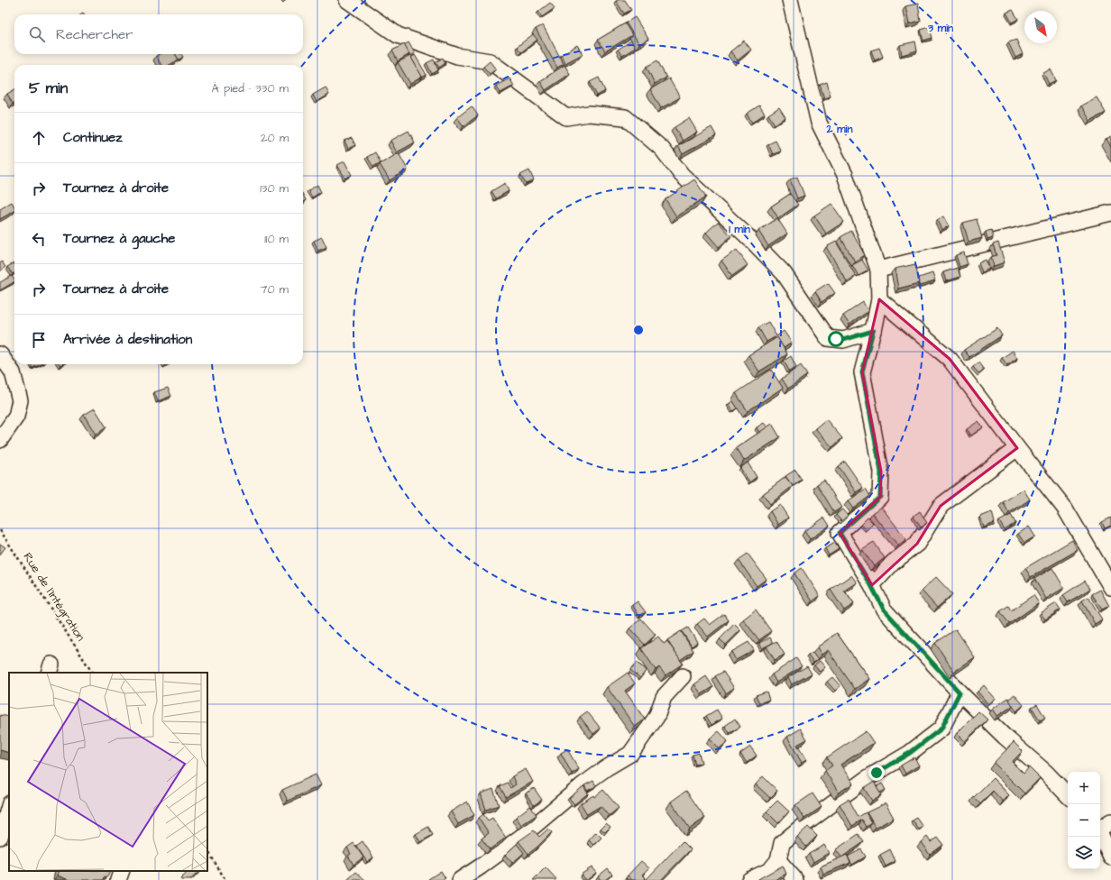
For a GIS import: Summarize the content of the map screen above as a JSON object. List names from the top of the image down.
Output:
{
  "streets": {
    "path": ["Rue de l'Intégration"]
  },
  "north": "bottom right",
  "page": {
    "search": "Rechercher",
    "heading": ["5 min", "À pied · 330 m"],
    "list": [
      ["Continuez", "20 m"],
      ["Tournez à droite", "130 m"],
      ["Tournez à gauche", "110 m"],
      ["Tournez à droite", "70 m"],
      "Arrivée à destination"
    ],
    "map_buttons": ["+", "−"]
  },
  "rings": ["3 min", "2 min", "1 min"]
}
